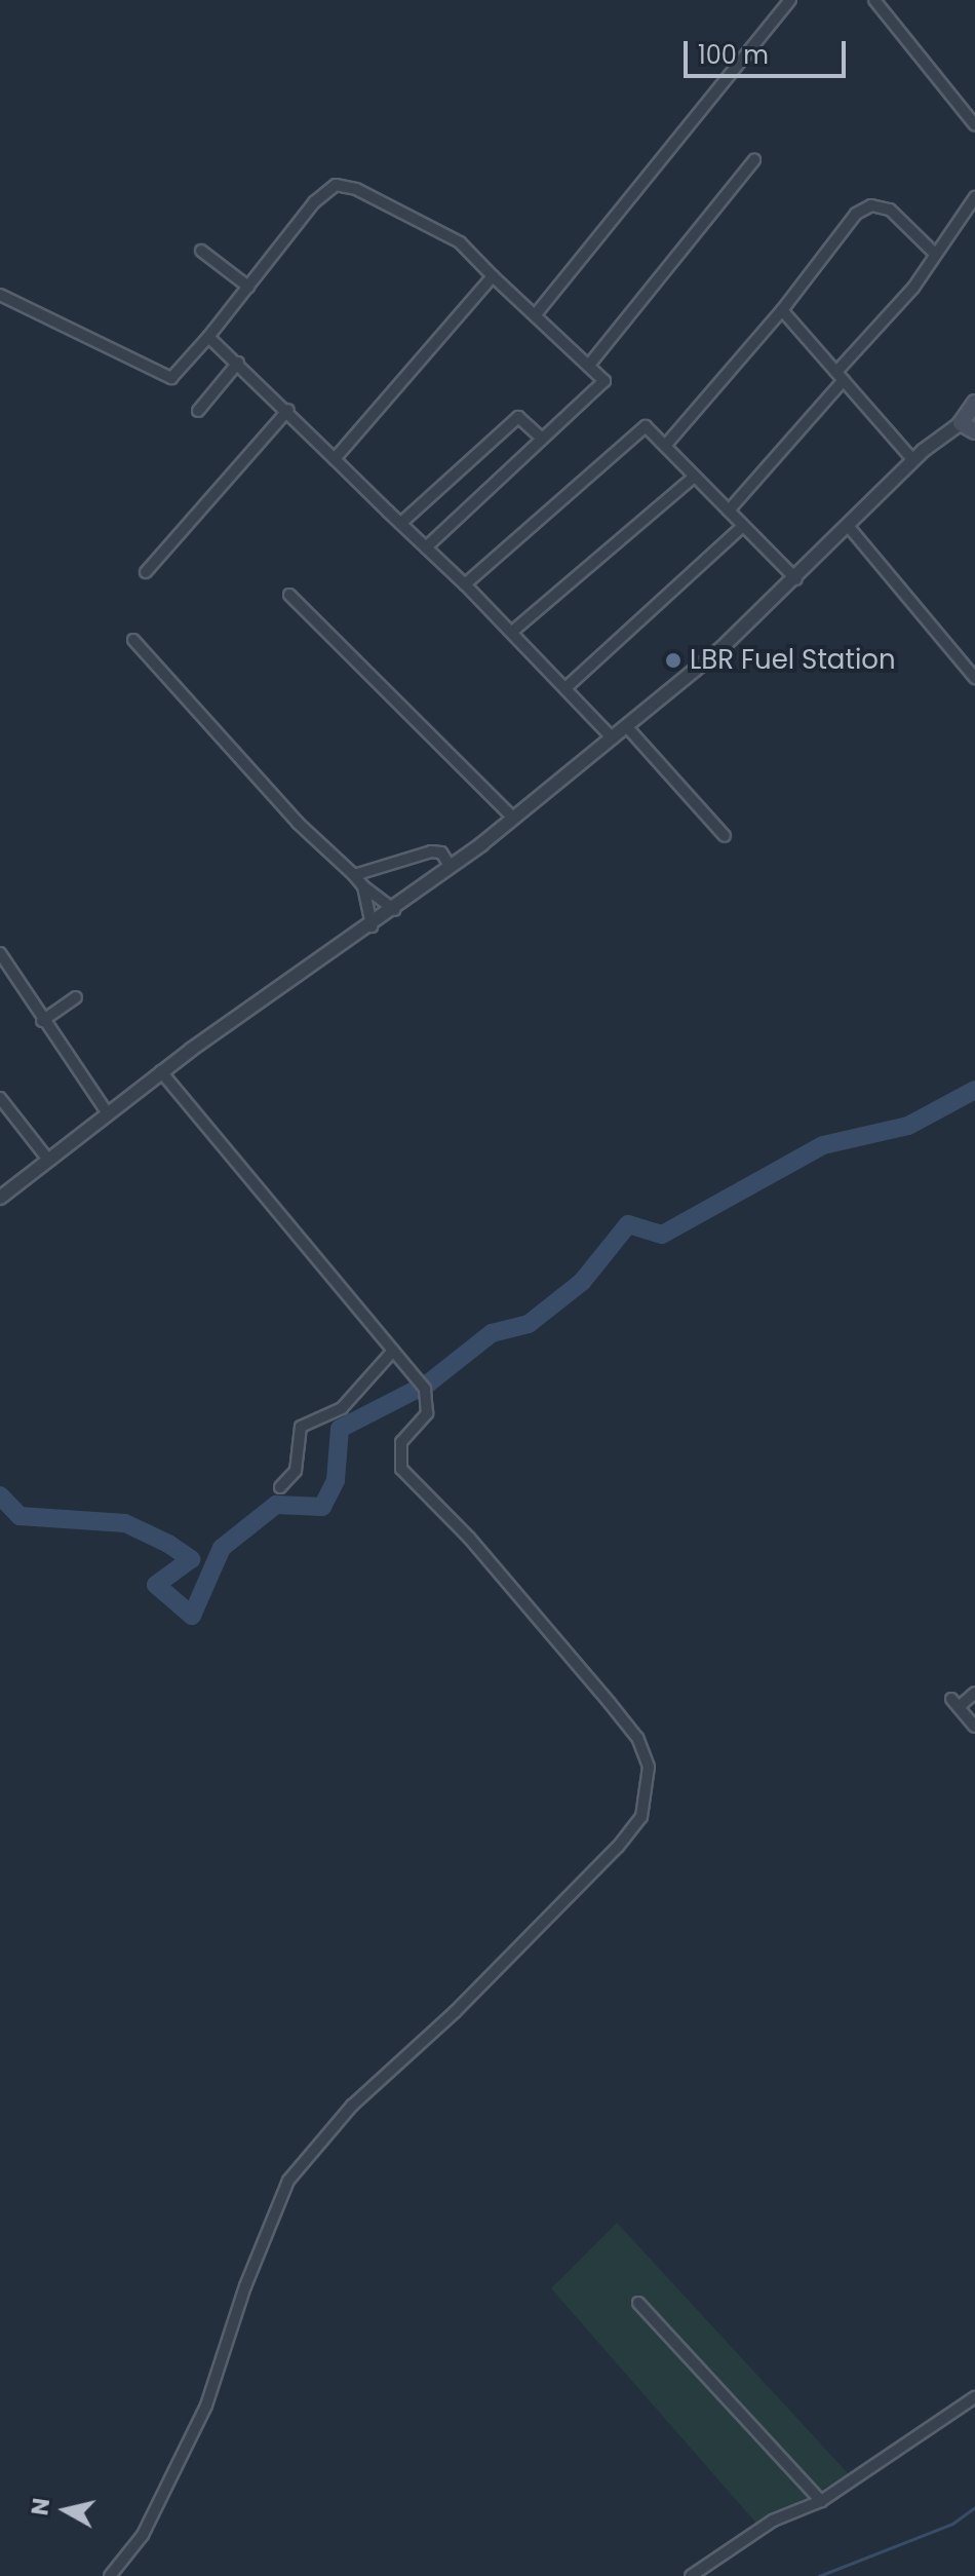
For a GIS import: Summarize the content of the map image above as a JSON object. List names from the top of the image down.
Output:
{
  "places": ["LBR Fuel Station"],
  "scale_bar": "100 m",
  "north": "left"
}
